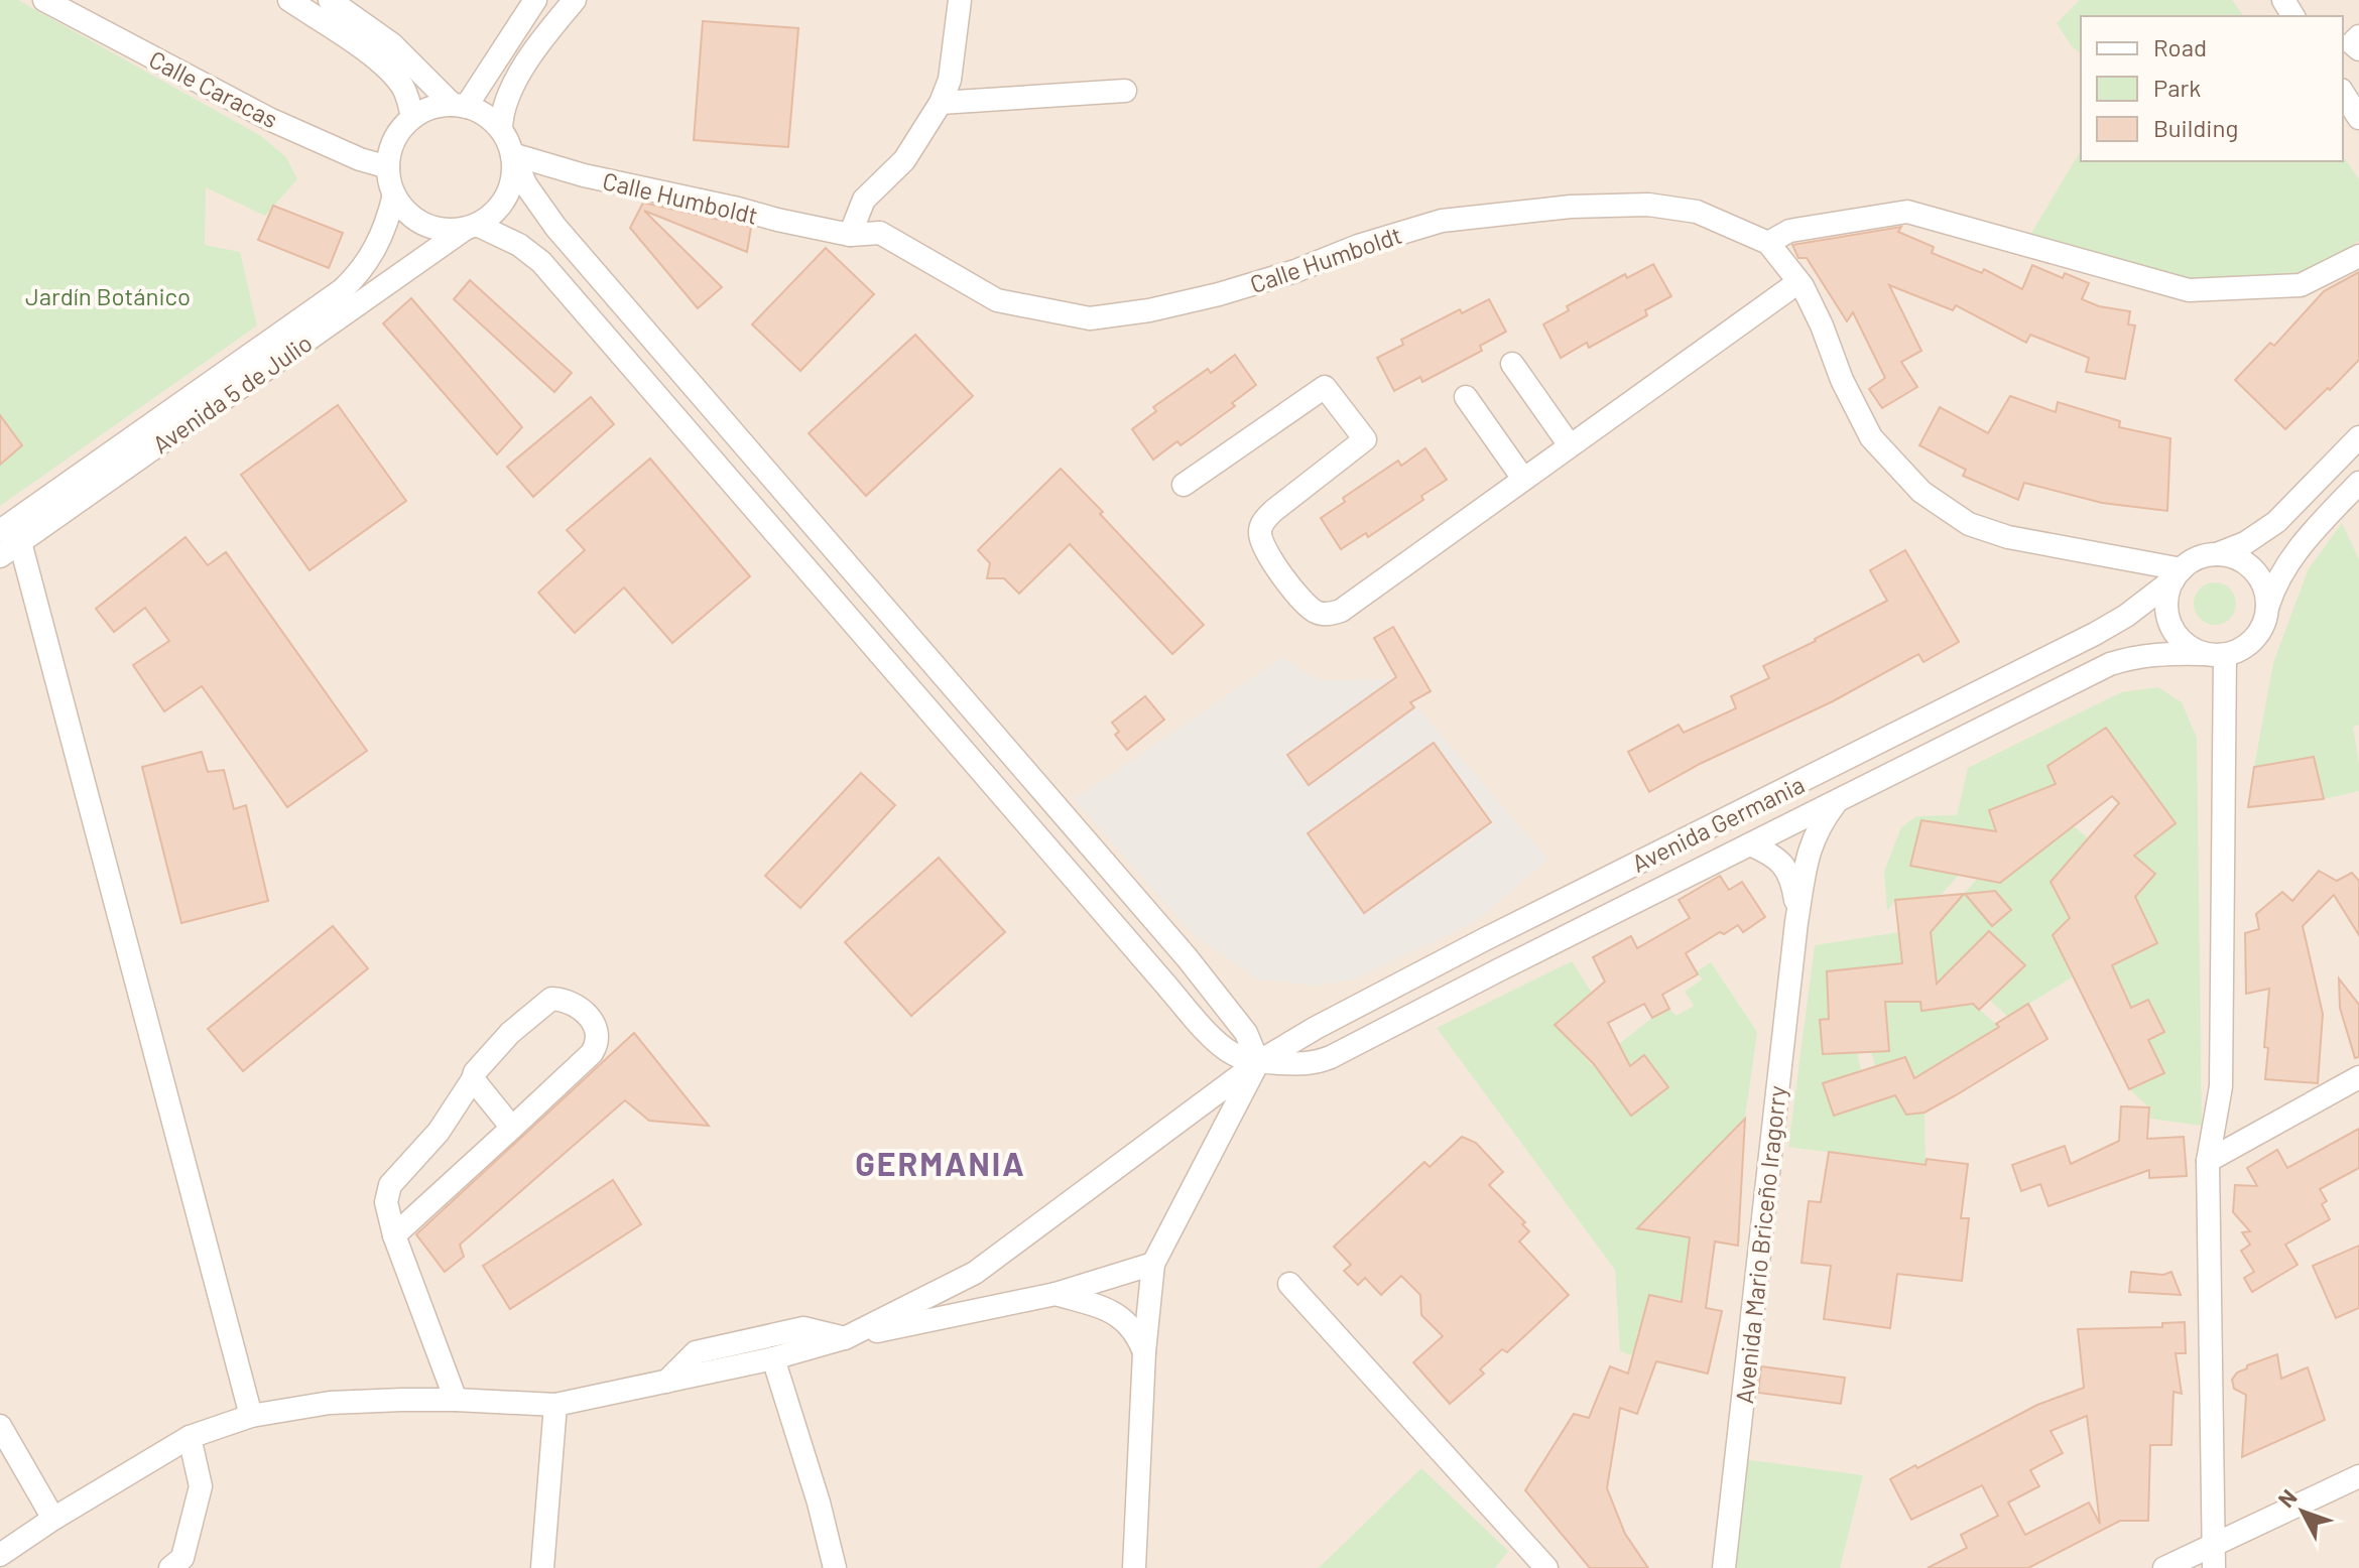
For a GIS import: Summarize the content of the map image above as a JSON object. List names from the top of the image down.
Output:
{
  "streets": {
    "street": [
      "Calle Caracas",
      "Calle Humboldt",
      "Avenida 5 de Julio",
      "Avenida Germania",
      "Avenida Mario Briceño Iragorry"
    ]
  },
  "crossings": [
    ["Calle Caracas", "Calle Humboldt"],
    ["Calle Caracas", "Avenida 5 de Julio"],
    ["Calle Humboldt", "Avenida 5 de Julio"],
    ["Calle Humboldt", "Avenida Germania"],
    ["Avenida Germania", "Avenida Mario Briceño Iragorry"]
  ],
  "districts": ["GERMANIA"],
  "parks": ["Jardín Botánico"],
  "legend": ["Road", "Park", "Building"],
  "north": "top left"
}
